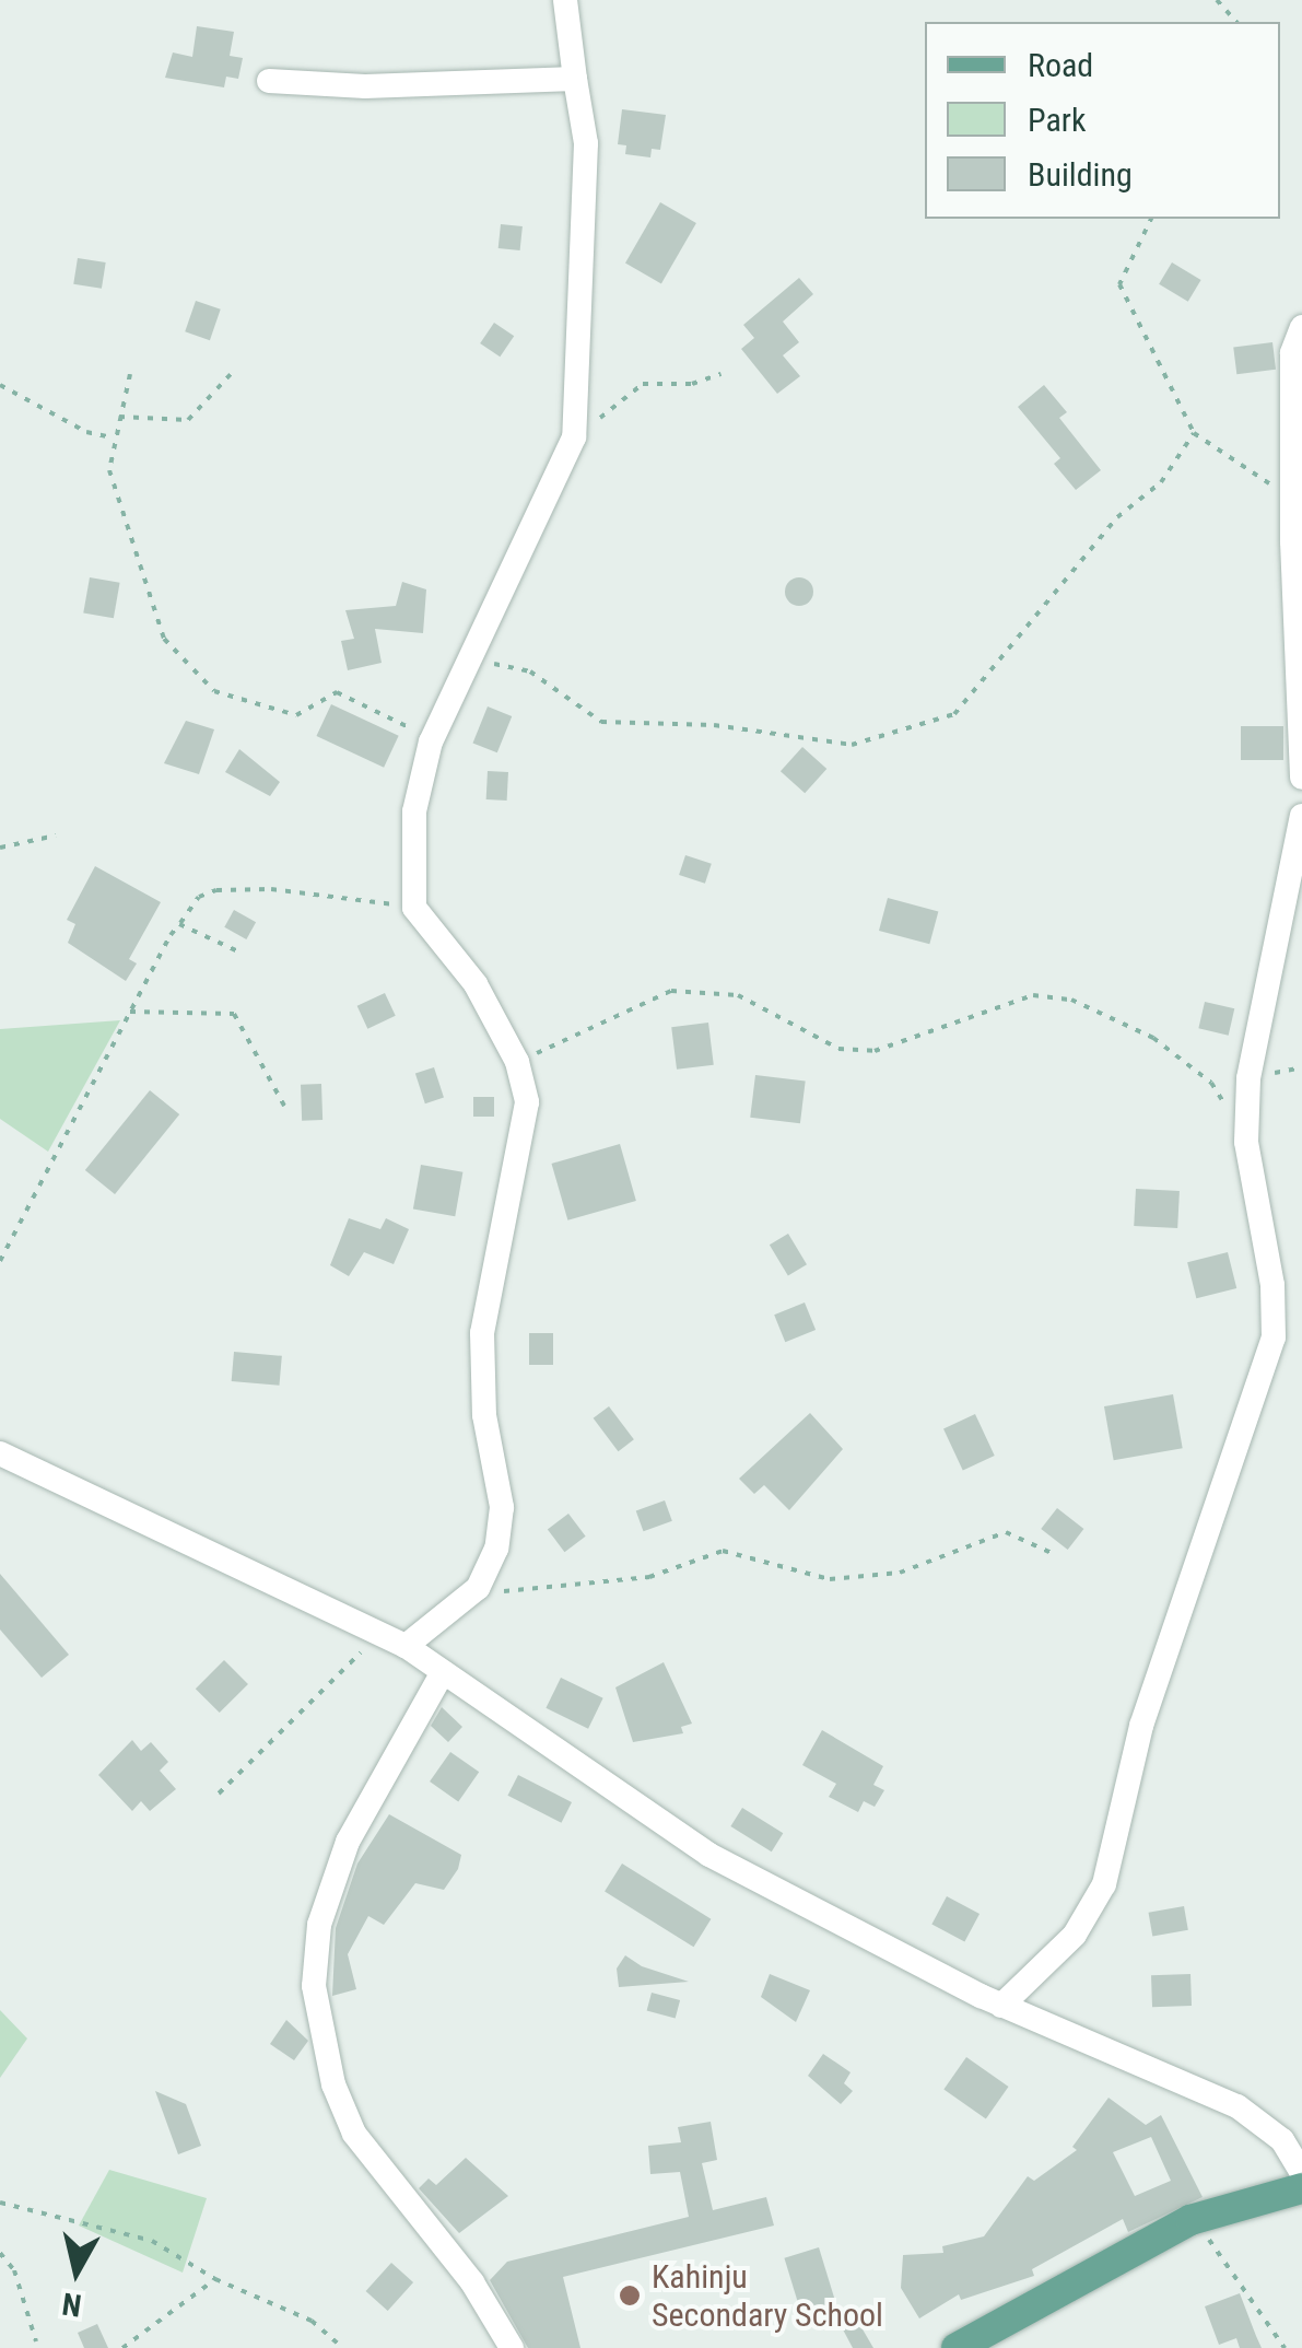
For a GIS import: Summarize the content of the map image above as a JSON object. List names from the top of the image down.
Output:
{
  "places": ["Kahinju Secondary School"],
  "legend": ["Road", "Park", "Building"],
  "north": "bottom"
}
